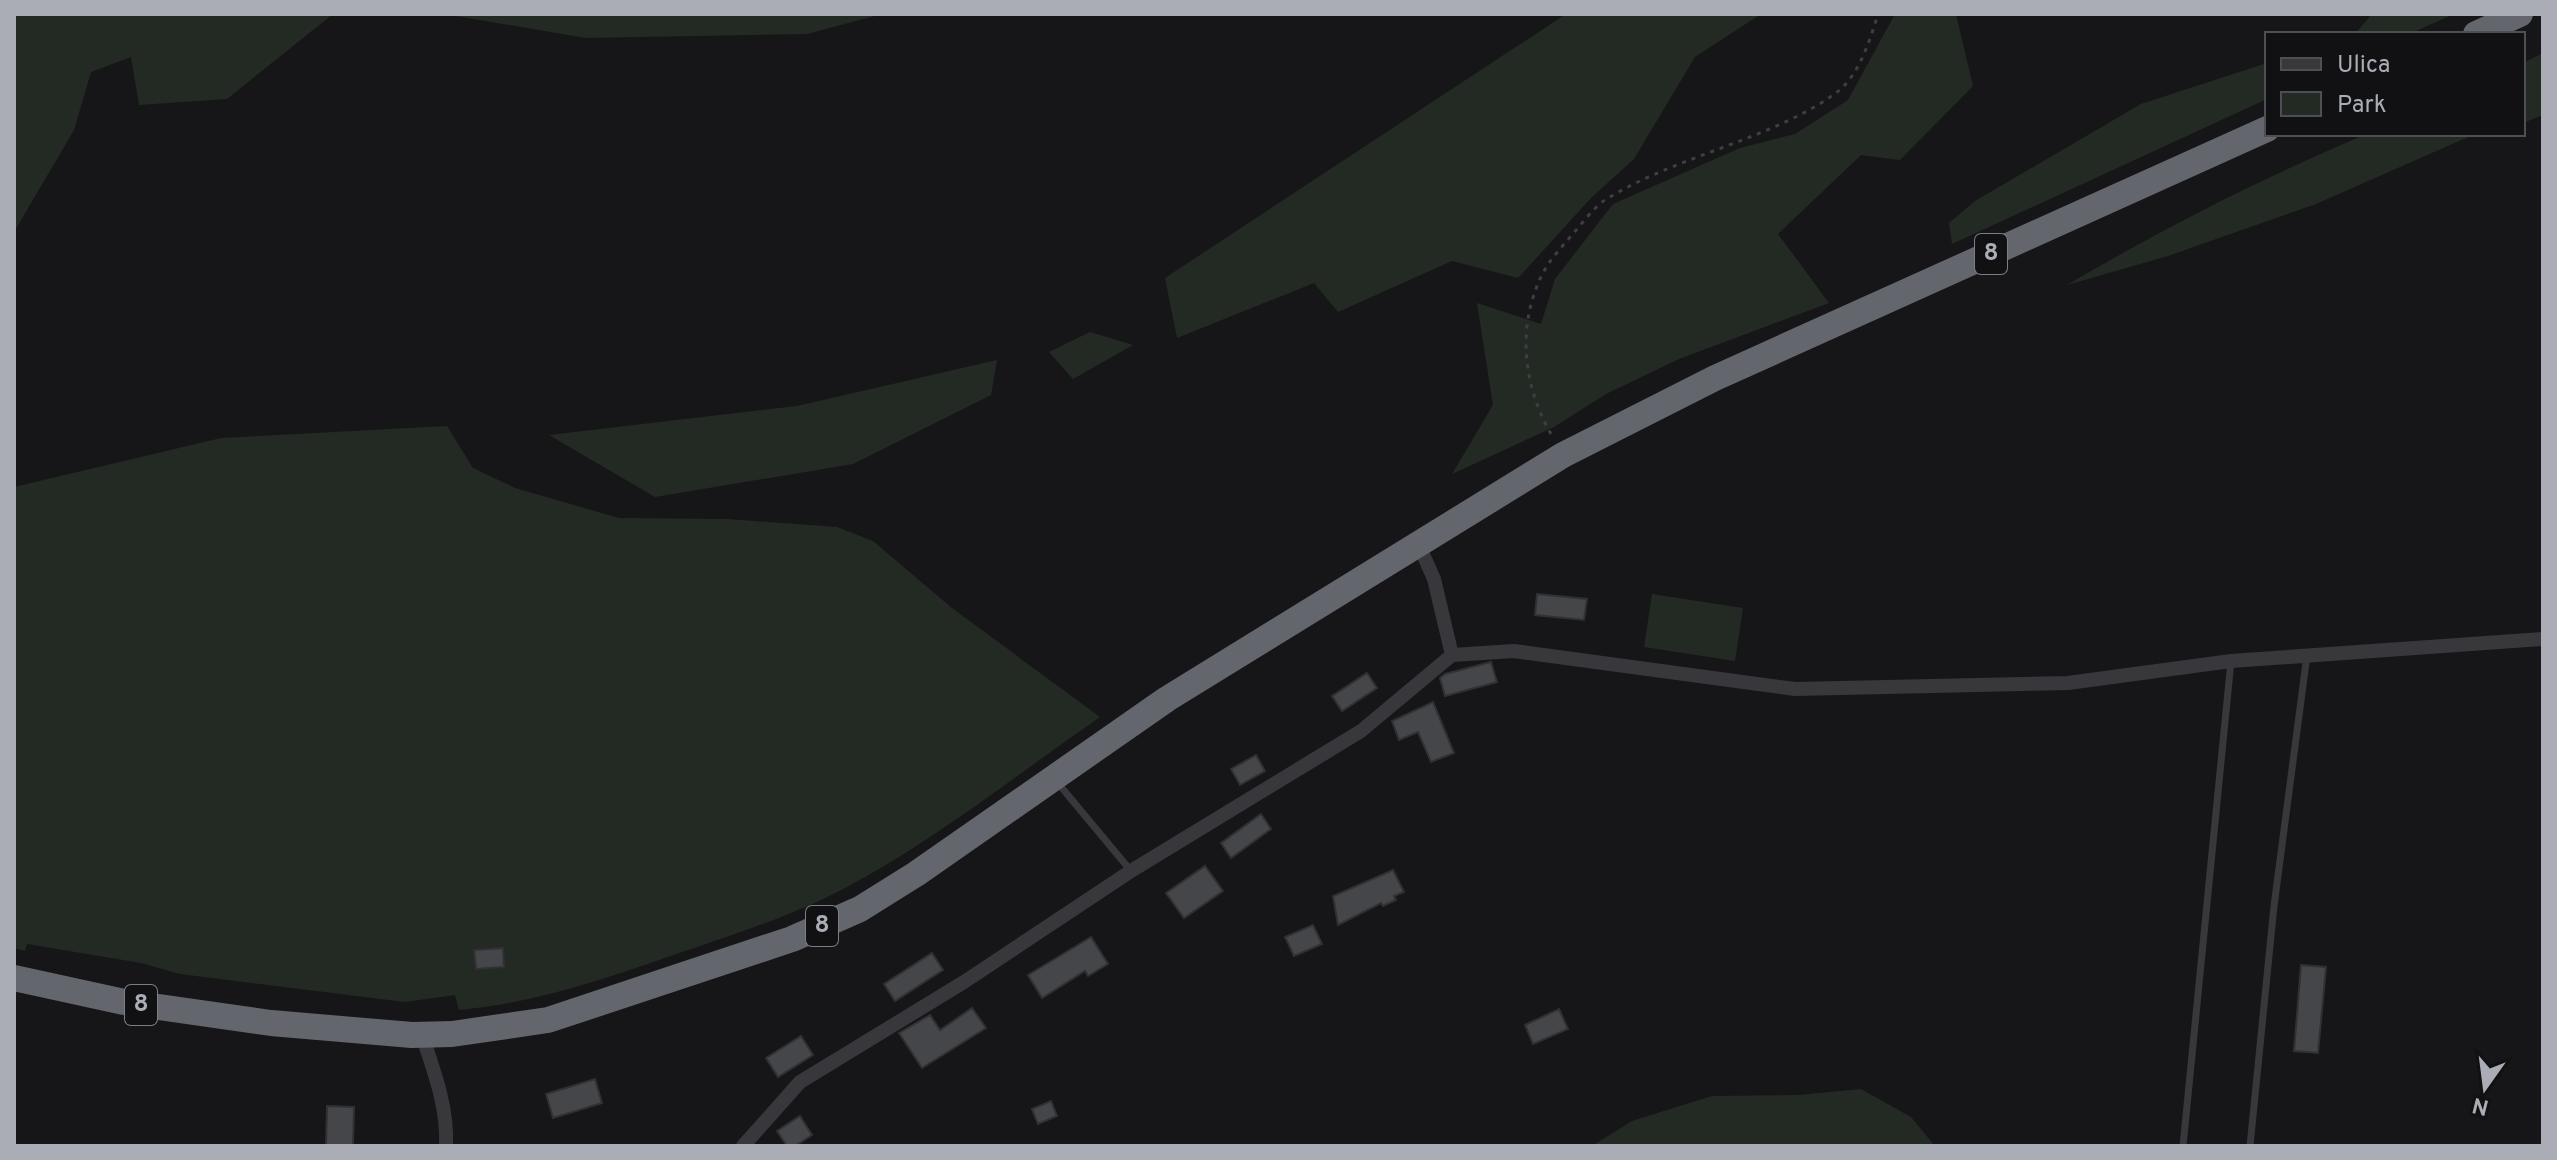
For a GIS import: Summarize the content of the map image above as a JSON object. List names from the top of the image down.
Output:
{
  "streets": {
    "highway": ["8"]
  },
  "legend": ["Ulica", "Park"],
  "north": "bottom"
}
